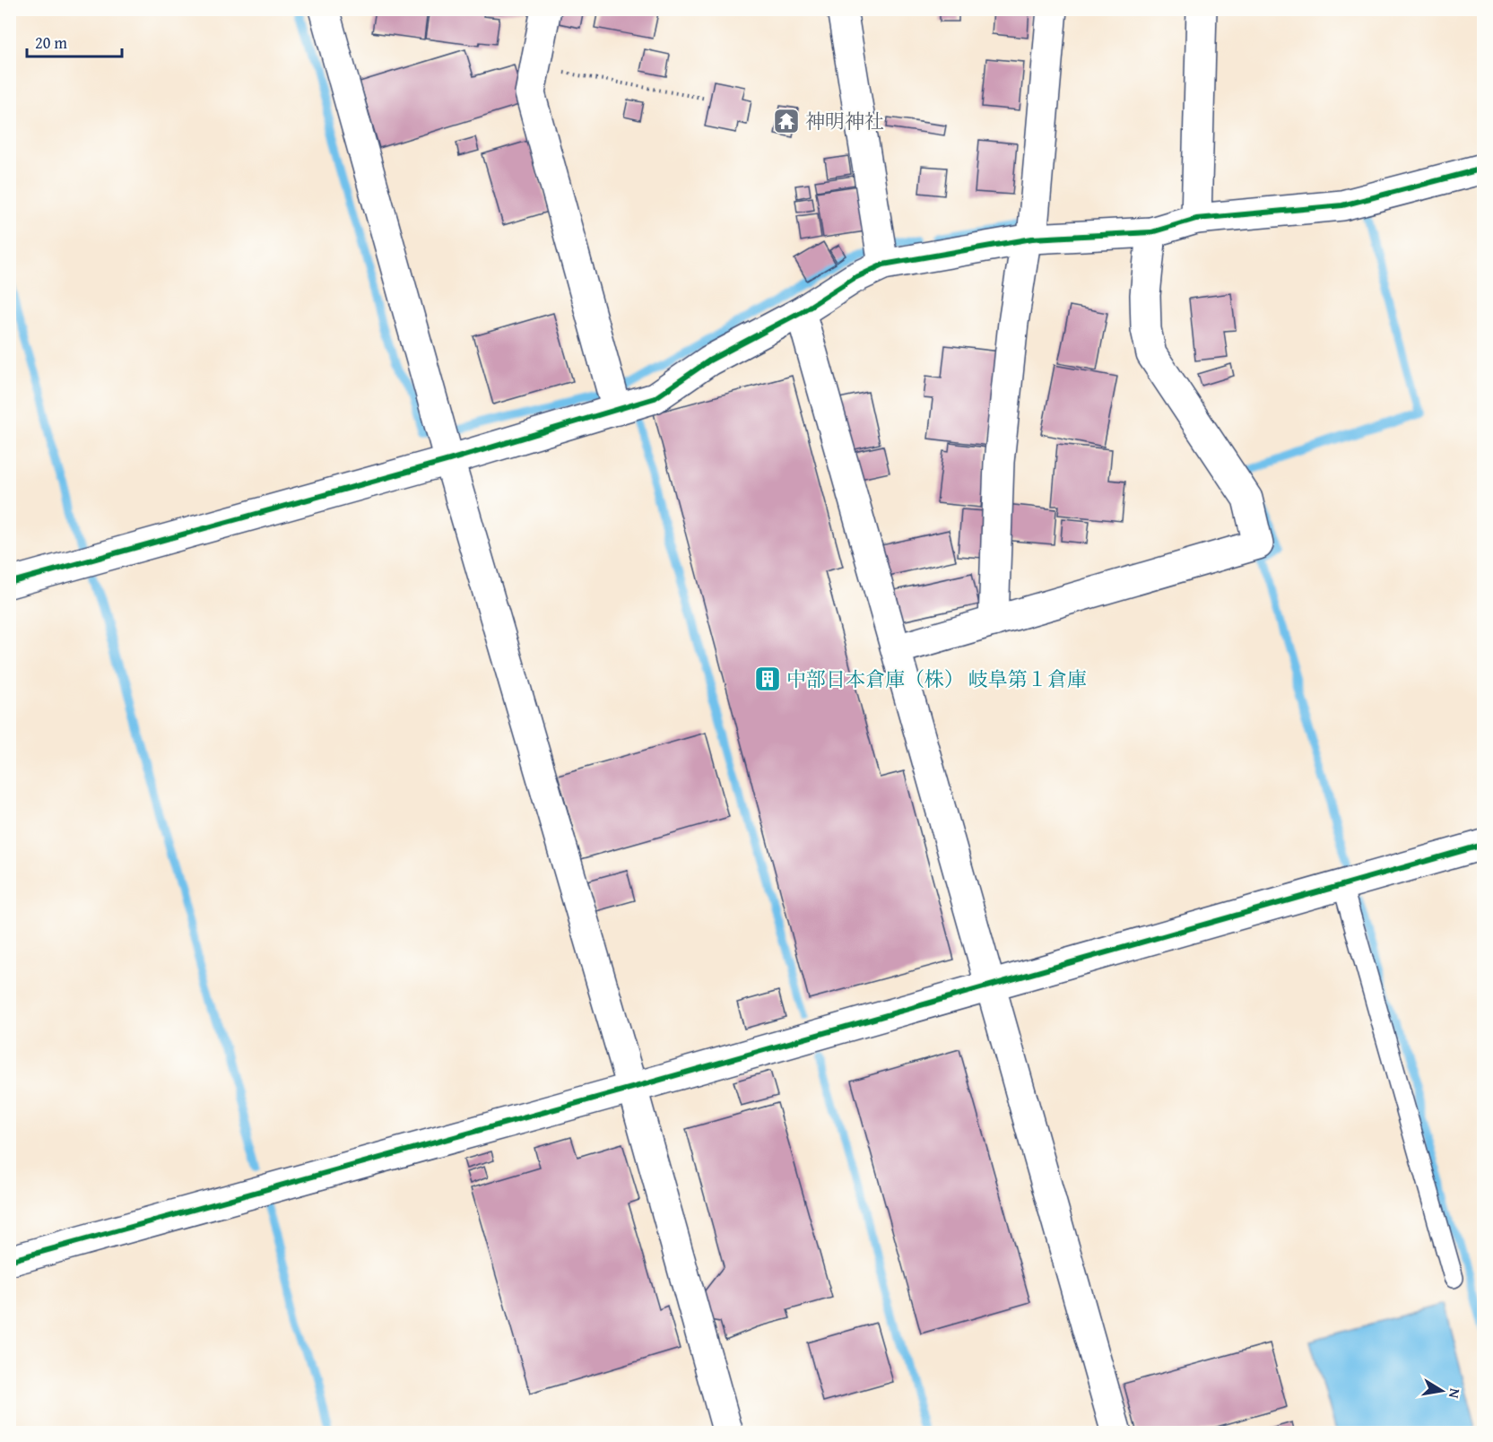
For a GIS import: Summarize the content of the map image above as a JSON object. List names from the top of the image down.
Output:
{
  "places": {
    "temple": ["神明神社"],
    "building": ["中部日本倉庫（株） 岐阜第１倉庫"]
  },
  "scale_bar": "20 m",
  "north": "right"
}
